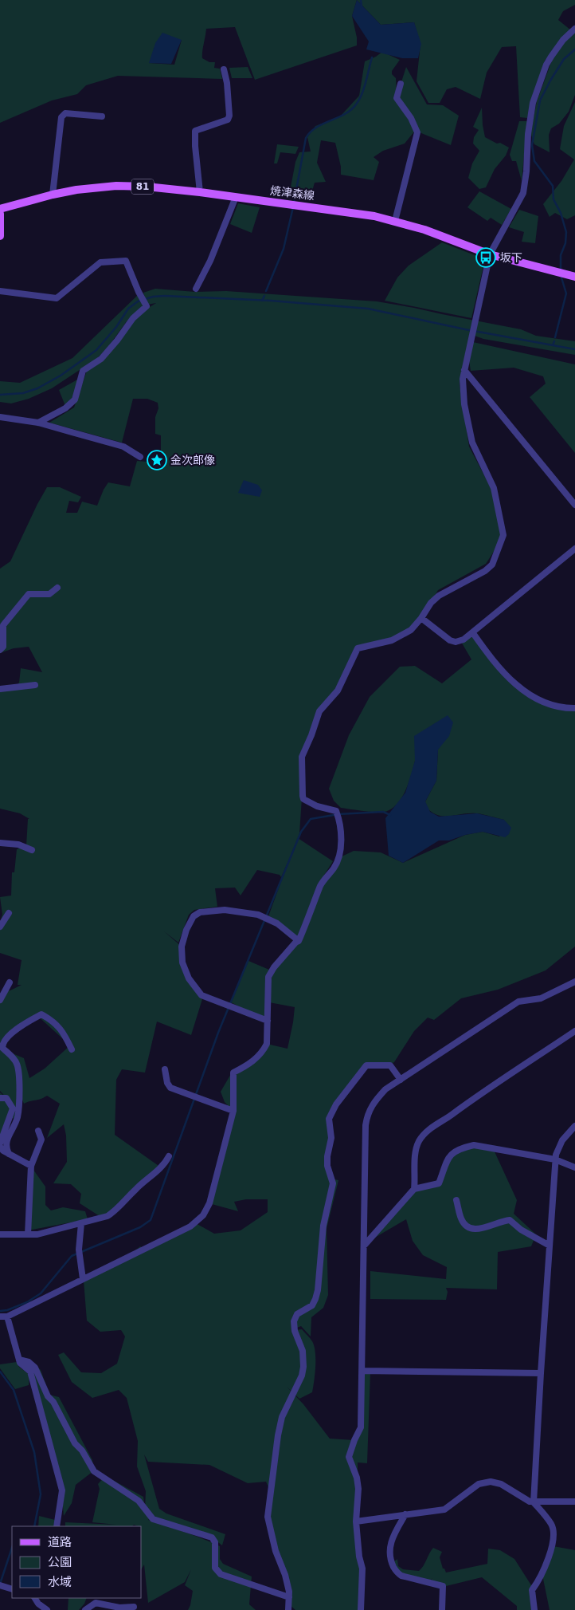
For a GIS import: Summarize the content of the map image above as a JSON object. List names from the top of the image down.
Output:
{
  "streets": {
    "main road": ["81", "焼津森線"]
  },
  "places": {
    "bus stop": ["坂下"],
    "place": ["金次郎像"]
  },
  "legend": ["道路", "公園", "水域"]
}
